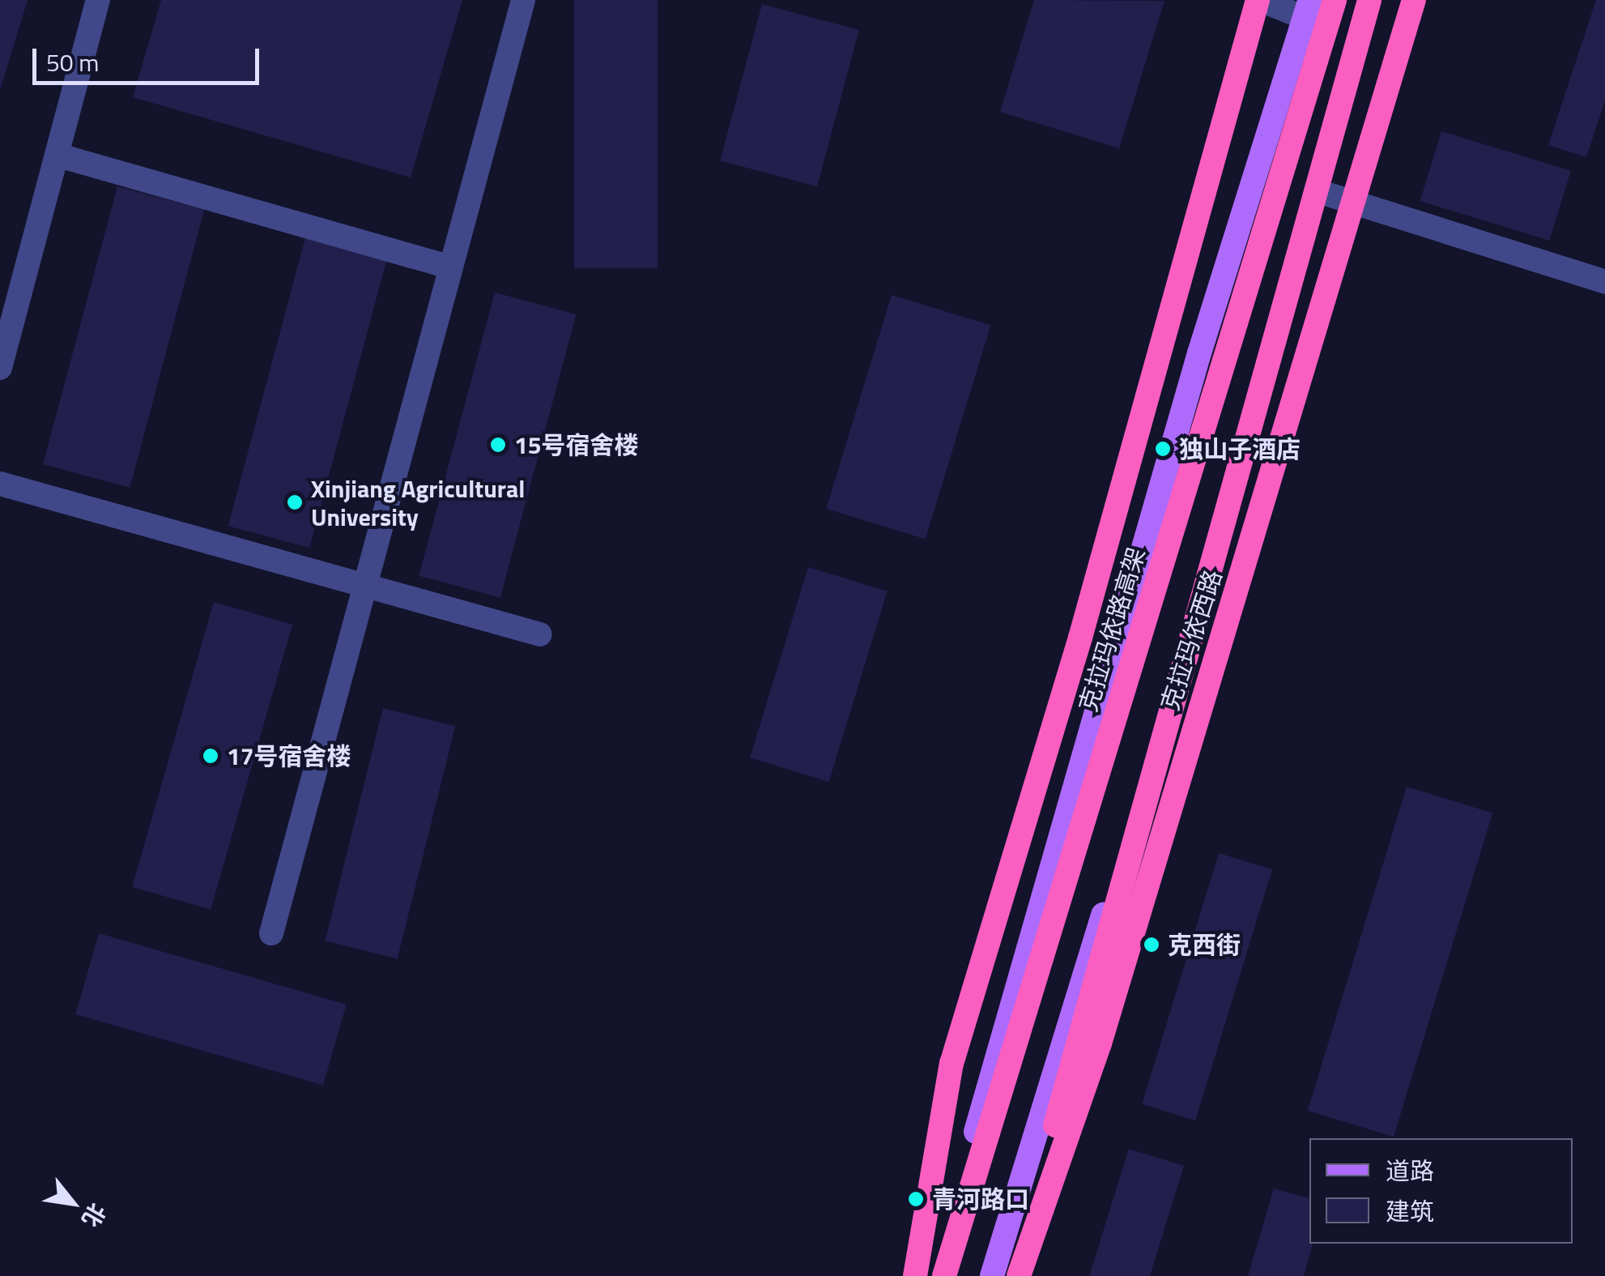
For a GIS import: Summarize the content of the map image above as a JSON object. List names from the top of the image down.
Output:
{
  "streets": {
    "highway": ["克拉玛依路高架"],
    "main road": ["克拉玛依西路"]
  },
  "places": [
    "15号宿舍楼",
    "独山子酒店",
    "Xinjiang Agricultural University",
    "17号宿舍楼",
    "克西街",
    "青河路口"
  ],
  "legend": ["道路", "建筑"],
  "scale_bar": "50 m",
  "north": "bottom right"
}
